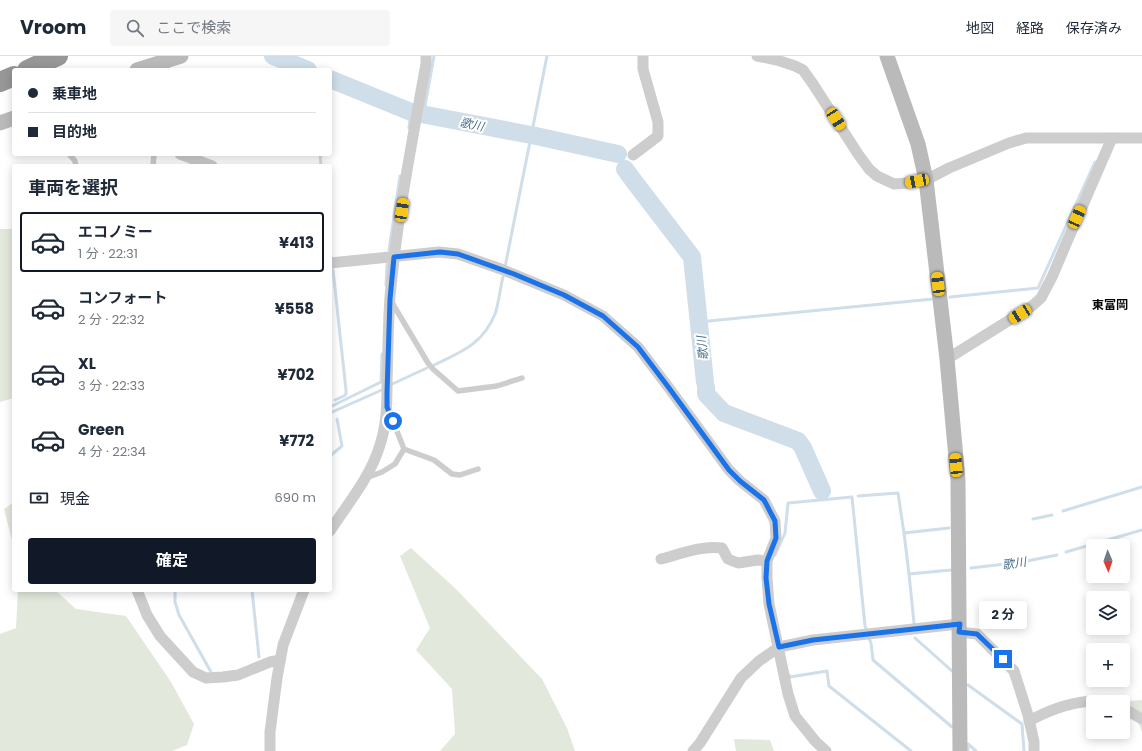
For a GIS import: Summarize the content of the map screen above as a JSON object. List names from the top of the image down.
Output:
{
  "districts": ["東富岡"],
  "water": ["歌川"],
  "north": "bottom",
  "page": {
    "header": "Vroom",
    "search": "ここで検索",
    "nav": ["地図", "経路", "保存済み"],
    "banner": ["乗車地", "目的地"],
    "heading": "車両を選択",
    "list": [
      {
        "name": "エコノミー",
        "note": "1 分 · 22:31",
        "value": "¥413"
      },
      {
        "name": "コンフォート",
        "note": "2 分 · 22:32",
        "value": "¥558"
      },
      {
        "name": "XL",
        "note": "3 分 · 22:33",
        "value": "¥702"
      },
      {
        "name": "Green",
        "note": "4 分 · 22:34",
        "value": "¥772"
      }
    ],
    "pay": ["現金", "690 m"],
    "buttons": "確定",
    "map_buttons": ["+", "−"],
    "bubble": "2 分"
  }
}
